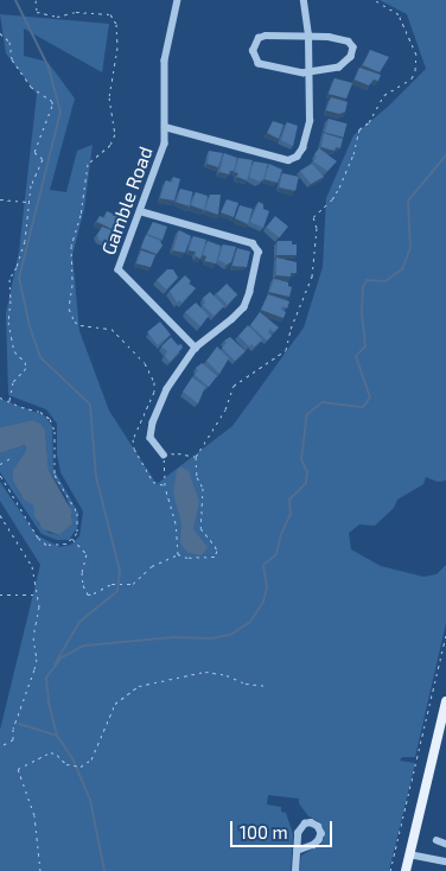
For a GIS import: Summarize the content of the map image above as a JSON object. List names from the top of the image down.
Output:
{
  "streets": {
    "street": ["Gamble Road"]
  },
  "scale_bar": "100 m"
}
